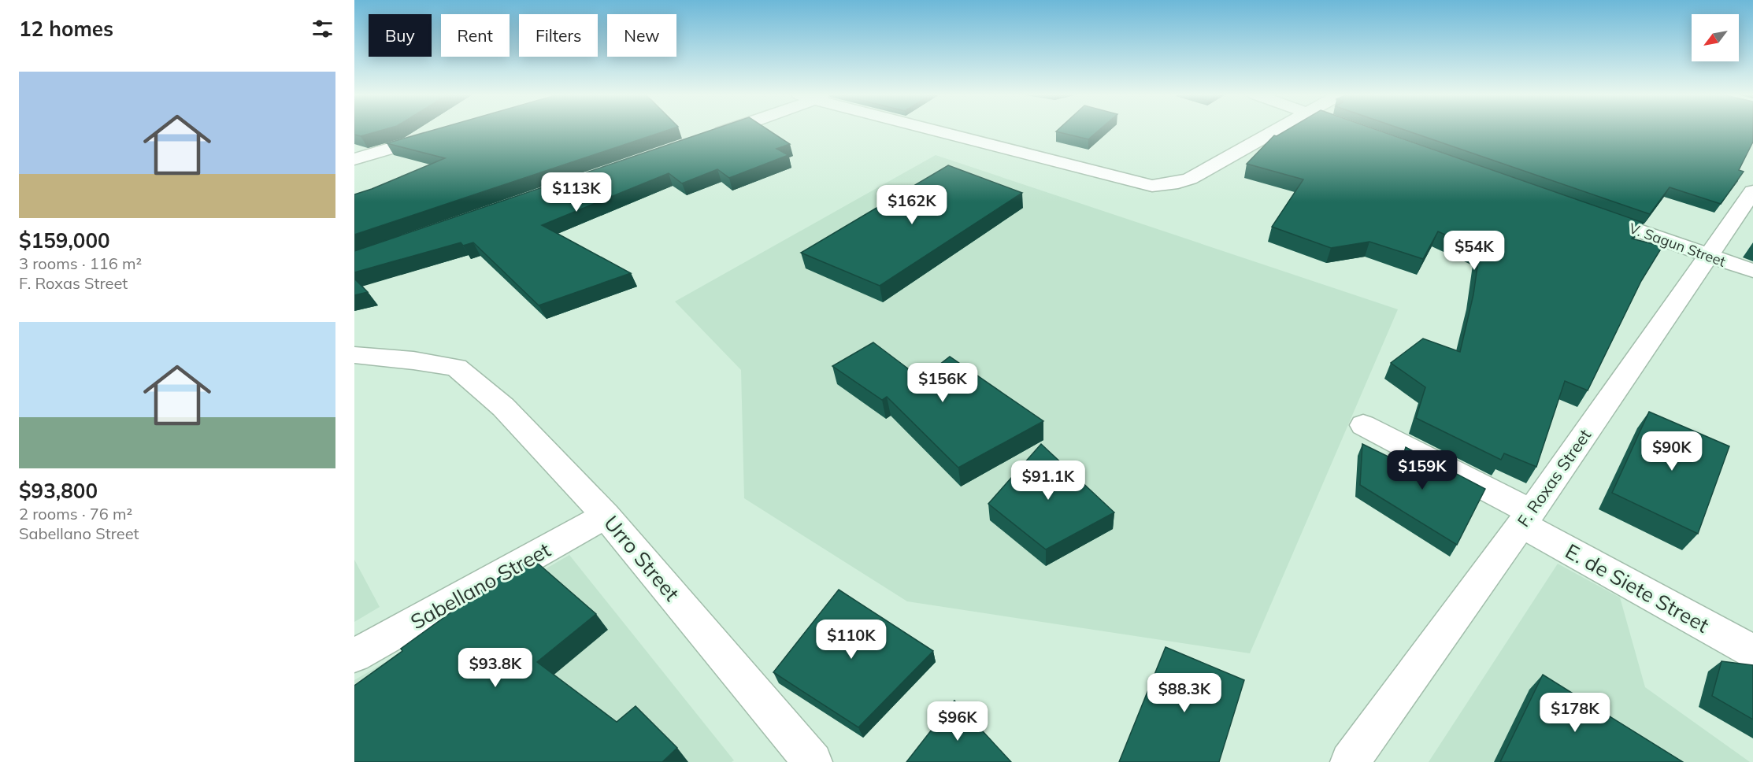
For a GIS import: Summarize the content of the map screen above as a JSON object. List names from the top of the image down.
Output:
{
  "streets": {
    "street": [
      "V. Sagun Street",
      "F. Roxas Street",
      "Urro Street",
      "Sabellano Street",
      "E. de Siete Street"
    ]
  },
  "crossings": [
    ["V. Sagun Street", "F. Roxas Street"],
    ["F. Roxas Street", "E. de Siete Street"],
    ["Urro Street", "Sabellano Street"]
  ],
  "north": "bottom left",
  "page": {
    "heading": "12 homes",
    "chip": [
      "Buy",
      "Rent",
      "Filters",
      "New"
    ],
    "list": [
      {
        "name": "$159,000",
        "note": "3 rooms · 116 m² · F. Roxas Street"
      },
      {
        "name": "$93,800",
        "note": "2 rooms · 76 m² · Sabellano Street"
      }
    ],
    "price": [
      "$113K",
      "$162K",
      "$54K",
      "$156K",
      "$90K",
      "$159K",
      "$91.1K",
      "$110K",
      "$93.8K",
      "$88.3K",
      "$178K",
      "$96K"
    ]
  }
}
